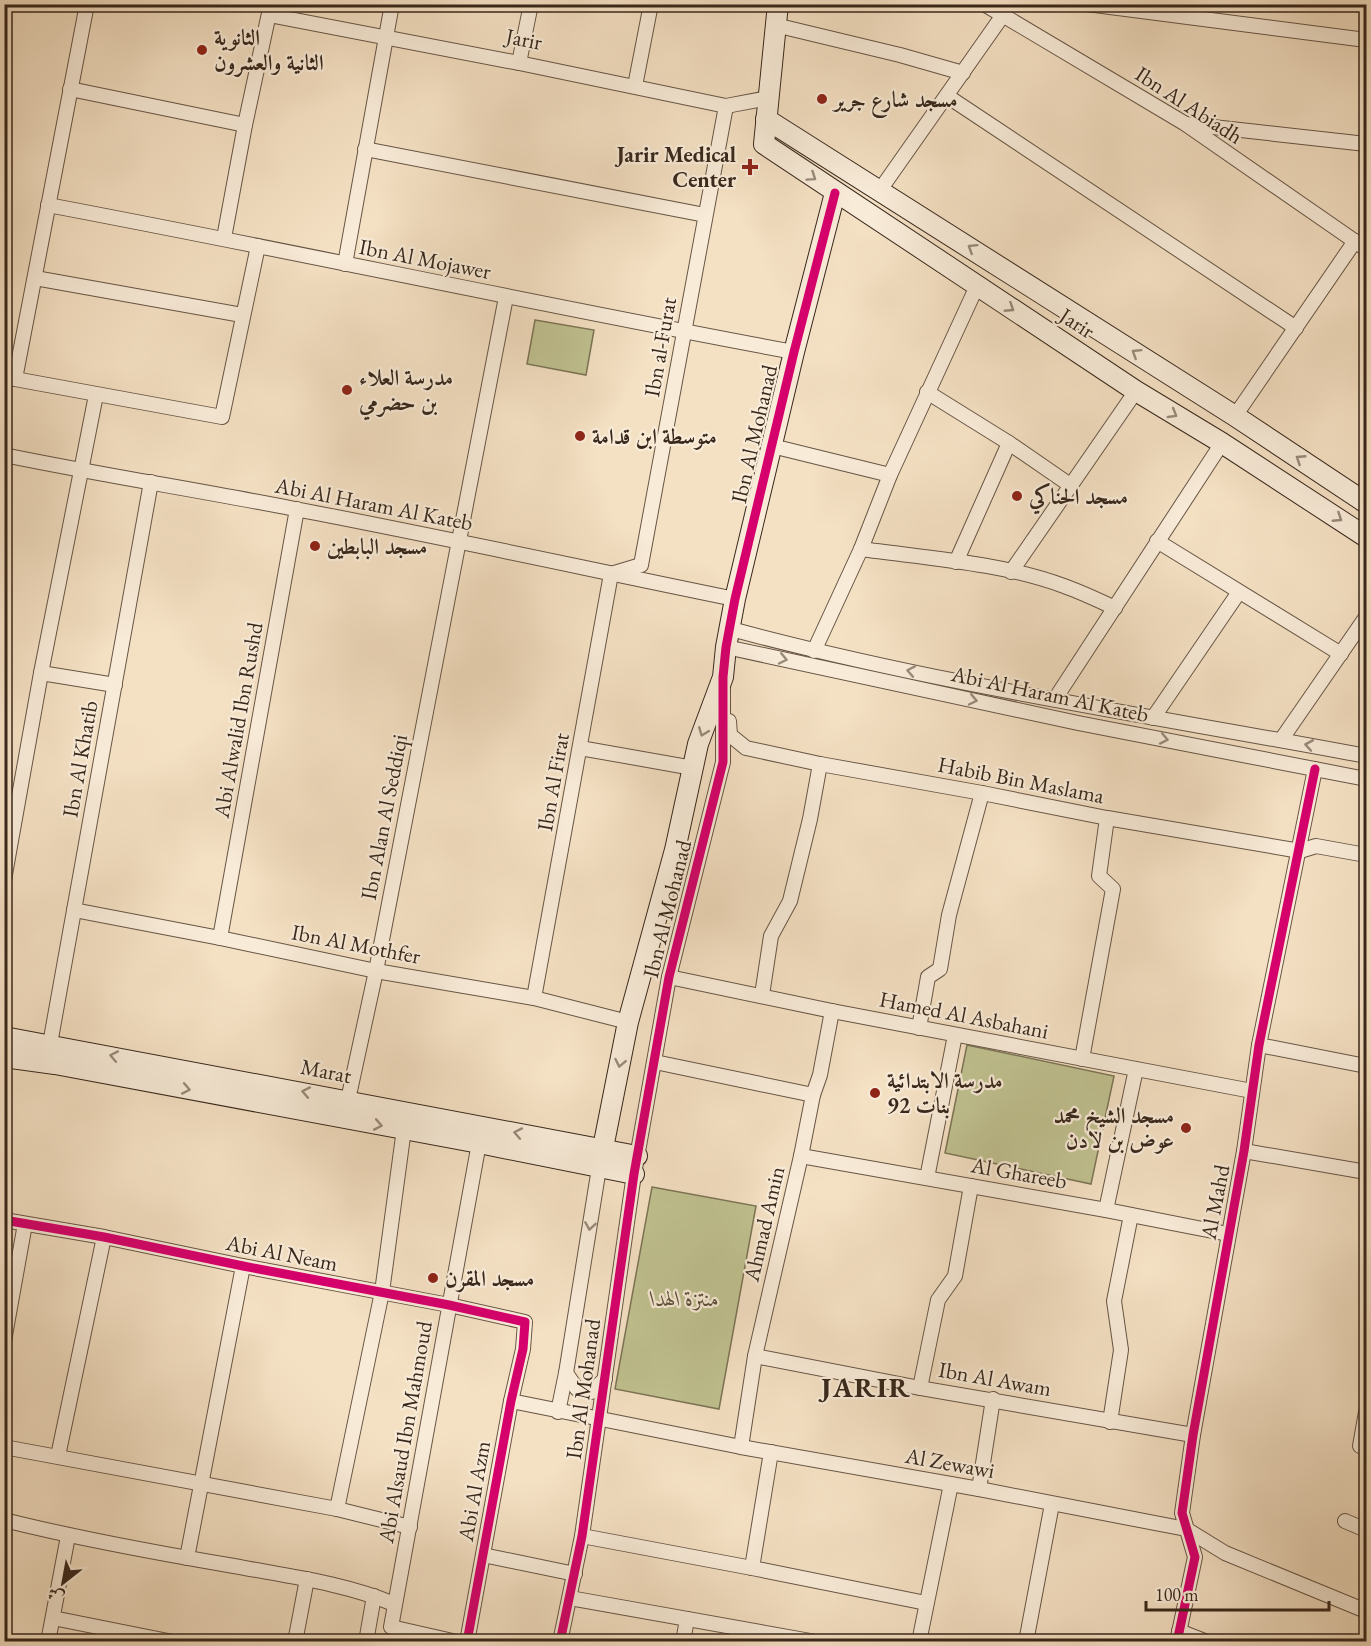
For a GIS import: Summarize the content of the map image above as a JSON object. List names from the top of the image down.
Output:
{
  "streets": {
    "street": [
      "Jarir",
      "Ibn Al Abiadh",
      "Ibn Al Mojawer",
      "Ibn al-Furat",
      "Ibn Al Mohanad",
      "Abi Al Haram Al Kateb",
      "Abi Alwalid Ibn Rushd",
      "Ibn Al Khatib",
      "Habib Bin Maslama",
      "Ibn Al Firat",
      "Ibn Alan Al Seddiqi",
      "Ibn Al Mothfer",
      "Hamed Al Asbahani",
      "Marat",
      "Al Ghareeb",
      "Al Mahd",
      "Ahmad Amin",
      "Abi Al Neam",
      "Ibn Al Awam",
      "Abi Alsaud Ibn Mahmoud",
      "Al Zewawi",
      "Abi Al Azm"
    ]
  },
  "crossings": [
    ["Jarir", "Ibn al-Furat"],
    ["Jarir", "Ibn Al Mohanad"],
    ["Ibn Al Mojawer", "Ibn al-Furat"],
    ["Ibn Al Mojawer", "Ibn Al Mohanad"],
    ["Ibn Al Mojawer", "Ibn Alan Al Seddiqi"],
    ["Ibn al-Furat", "Abi Al Haram Al Kateb"],
    ["Ibn al-Furat", "Ibn Al Firat"],
    ["Ibn Al Mohanad", "Abi Al Haram Al Kateb"],
    ["Ibn Al Mohanad", "Habib Bin Maslama"],
    ["Ibn Al Mohanad", "Ibn Al Mothfer"],
    ["Ibn Al Mohanad", "Hamed Al Asbahani"],
    ["Ibn Al Mohanad", "Marat"],
    ["Ibn Al Mohanad", "Al Zewawi"],
    ["Abi Al Haram Al Kateb", "Abi Alwalid Ibn Rushd"],
    ["Abi Al Haram Al Kateb", "Ibn Al Khatib"],
    ["Abi Al Haram Al Kateb", "Ibn Al Firat"],
    ["Abi Al Haram Al Kateb", "Ibn Alan Al Seddiqi"],
    ["Abi Al Haram Al Kateb", "Al Mahd"],
    ["Abi Alwalid Ibn Rushd", "Ibn Al Mothfer"],
    ["Ibn Al Khatib", "Ibn Al Mothfer"],
    ["Ibn Al Khatib", "Marat"],
    ["Habib Bin Maslama", "Al Mahd"],
    ["Ibn Al Firat", "Ibn Al Mothfer"],
    ["Ibn Alan Al Seddiqi", "Ibn Al Mothfer"],
    ["Ibn Alan Al Seddiqi", "Marat"],
    ["Hamed Al Asbahani", "Al Mahd"],
    ["Hamed Al Asbahani", "Ahmad Amin"],
    ["Marat", "Abi Alsaud Ibn Mahmoud"],
    ["Al Ghareeb", "Al Mahd"],
    ["Al Ghareeb", "Ahmad Amin"],
    ["Al Mahd", "Ibn Al Awam"],
    ["Al Mahd", "Al Zewawi"],
    ["Ahmad Amin", "Ibn Al Awam"],
    ["Ahmad Amin", "Al Zewawi"],
    ["Abi Al Neam", "Abi Alsaud Ibn Mahmoud"],
    ["Abi Al Neam", "Abi Al Azm"],
    ["Al Zewawi", "Abi Al Azm"]
  ],
  "districts": ["JARIR"],
  "parks": ["منتزة الهدا"],
  "places": {
    "other": [
      "الثانوية الثانية والعشرون",
      "مسجد شارع جرير",
      "مدرسة العلاء بن حضرمي",
      "متوسطة ابن قدامة",
      "مسجد الحناكي",
      "مسجد البابطين",
      "مدرسة الابتدائية 92 بنات",
      "مسجد الشيخ محمد عوض بن لادن",
      "مسجد المقرن"
    ],
    "health": ["Jarir Medical Center"]
  },
  "scale_bar": "100 m",
  "north": "bottom left"
}
